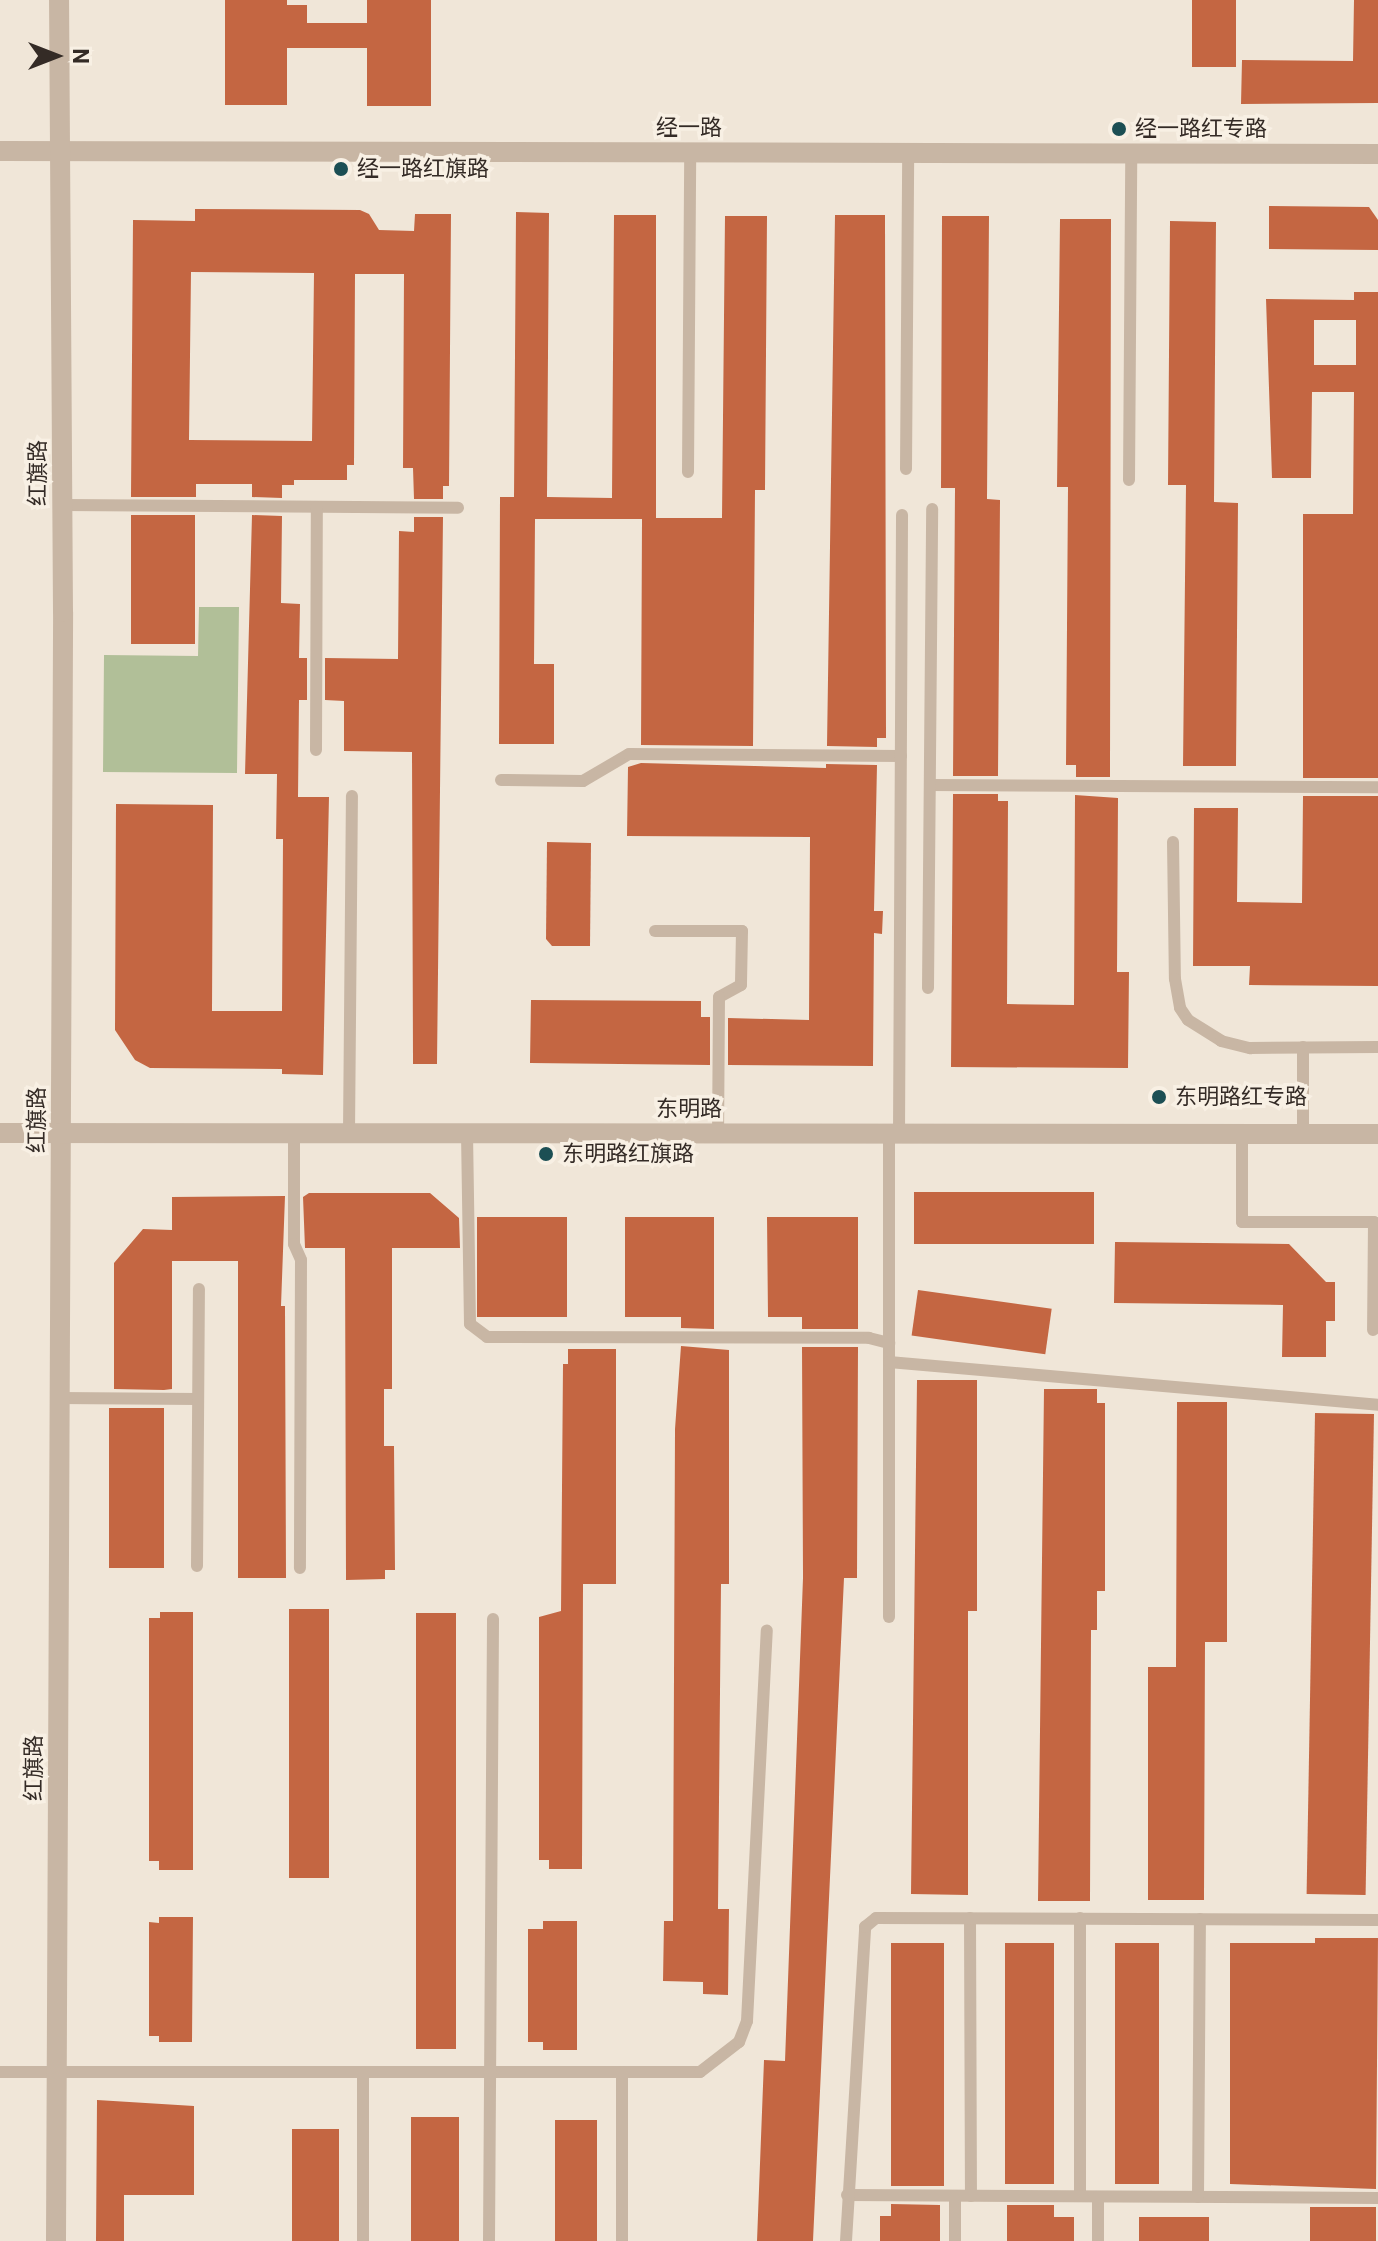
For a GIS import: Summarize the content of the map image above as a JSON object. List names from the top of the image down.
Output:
{
  "streets": {
    "street": ["经一路", "红旗路", "东明路"]
  },
  "crossings": [
    ["经一路", "红旗路"],
    ["红旗路", "东明路"]
  ],
  "places": [
    "经一路红专路",
    "经一路红旗路",
    "东明路红专路",
    "东明路红旗路"
  ],
  "north": "right"
}
